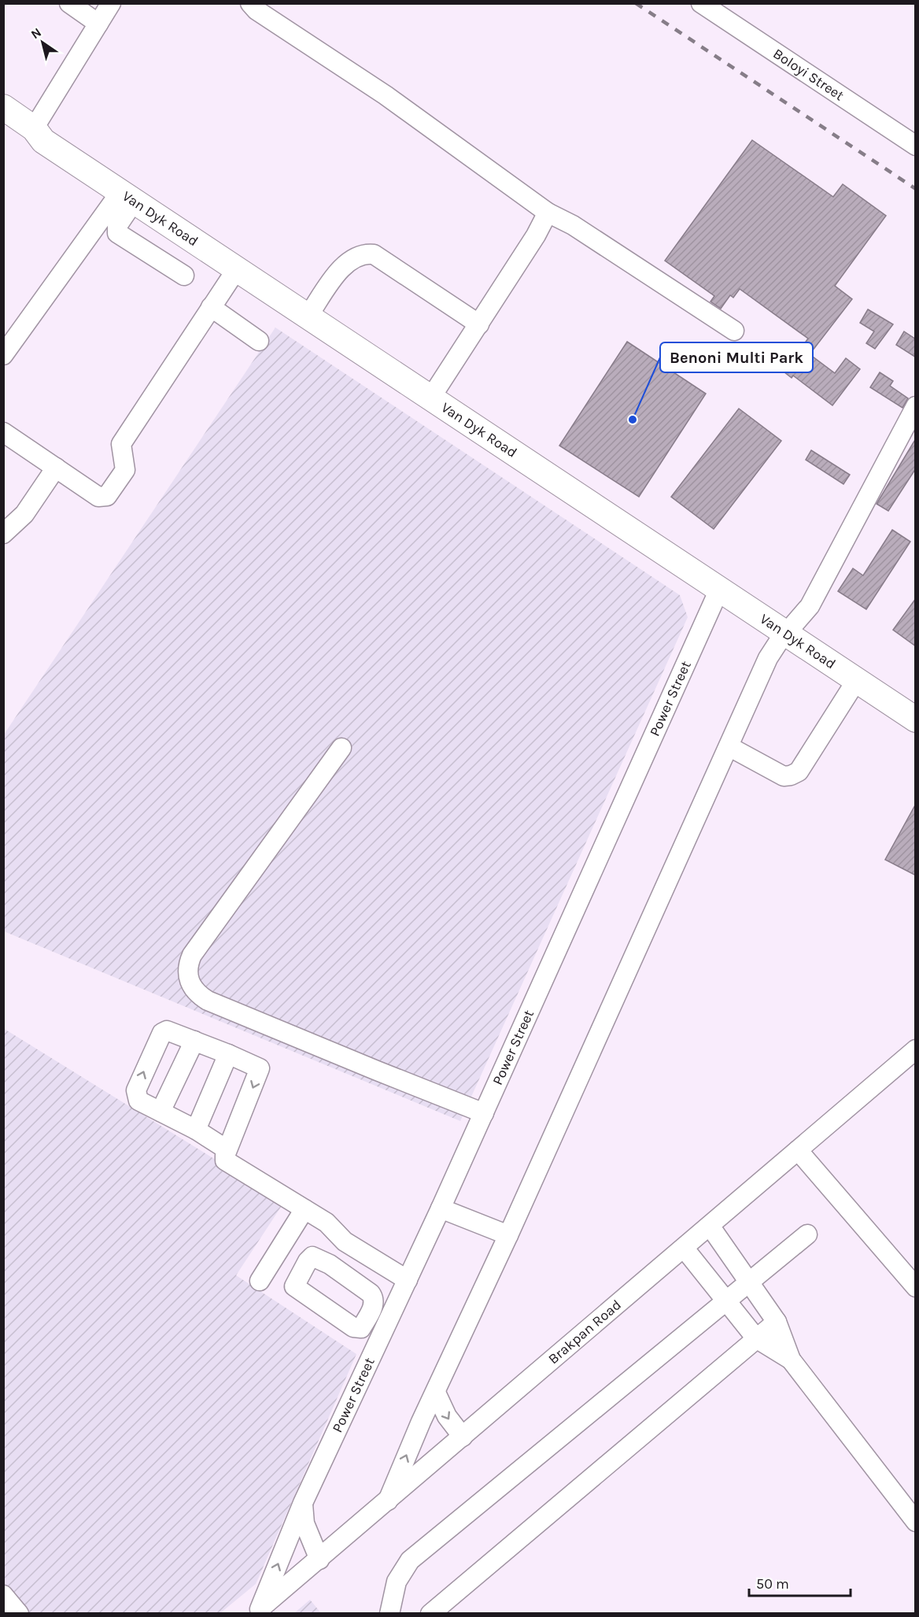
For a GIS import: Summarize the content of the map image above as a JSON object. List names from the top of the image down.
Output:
{
  "streets": {
    "main road": ["Van Dyk Road"],
    "street": ["Boloyi Street", "Power Street", "Brakpan Road"]
  },
  "crossings": [
    ["Van Dyk Road", "Power Street"],
    ["Power Street", "Brakpan Road"]
  ],
  "places": ["Benoni Multi Park"],
  "scale_bar": "50 m",
  "north": "top left"
}
